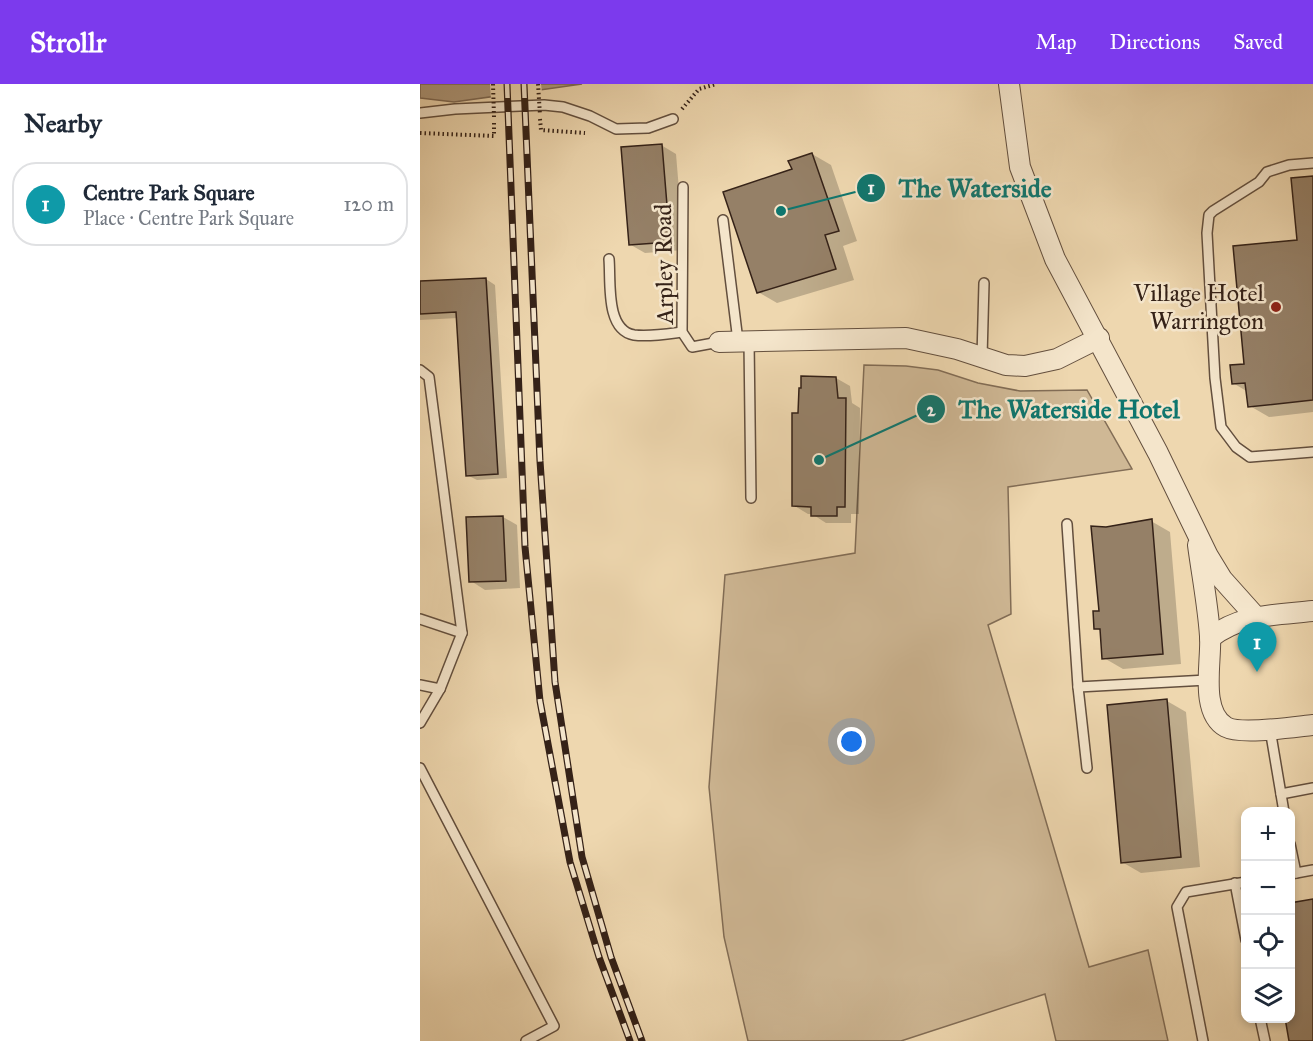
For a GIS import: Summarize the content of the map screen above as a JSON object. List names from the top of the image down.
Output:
{
  "streets": {
    "lane": ["Arpley Road"]
  },
  "places": ["The Waterside", "Village Hotel Warrington", "The Waterside Hotel"],
  "page": {
    "header": "Strollr",
    "nav": ["Map", "Directions", "Saved"],
    "heading": "Nearby",
    "list": [
      {
        "mark": "1",
        "name": "Centre Park Square",
        "note": "Place · Centre Park Square",
        "value": "120 m"
      }
    ],
    "pins": "1",
    "map_buttons": ["+", "−"]
  }
}
